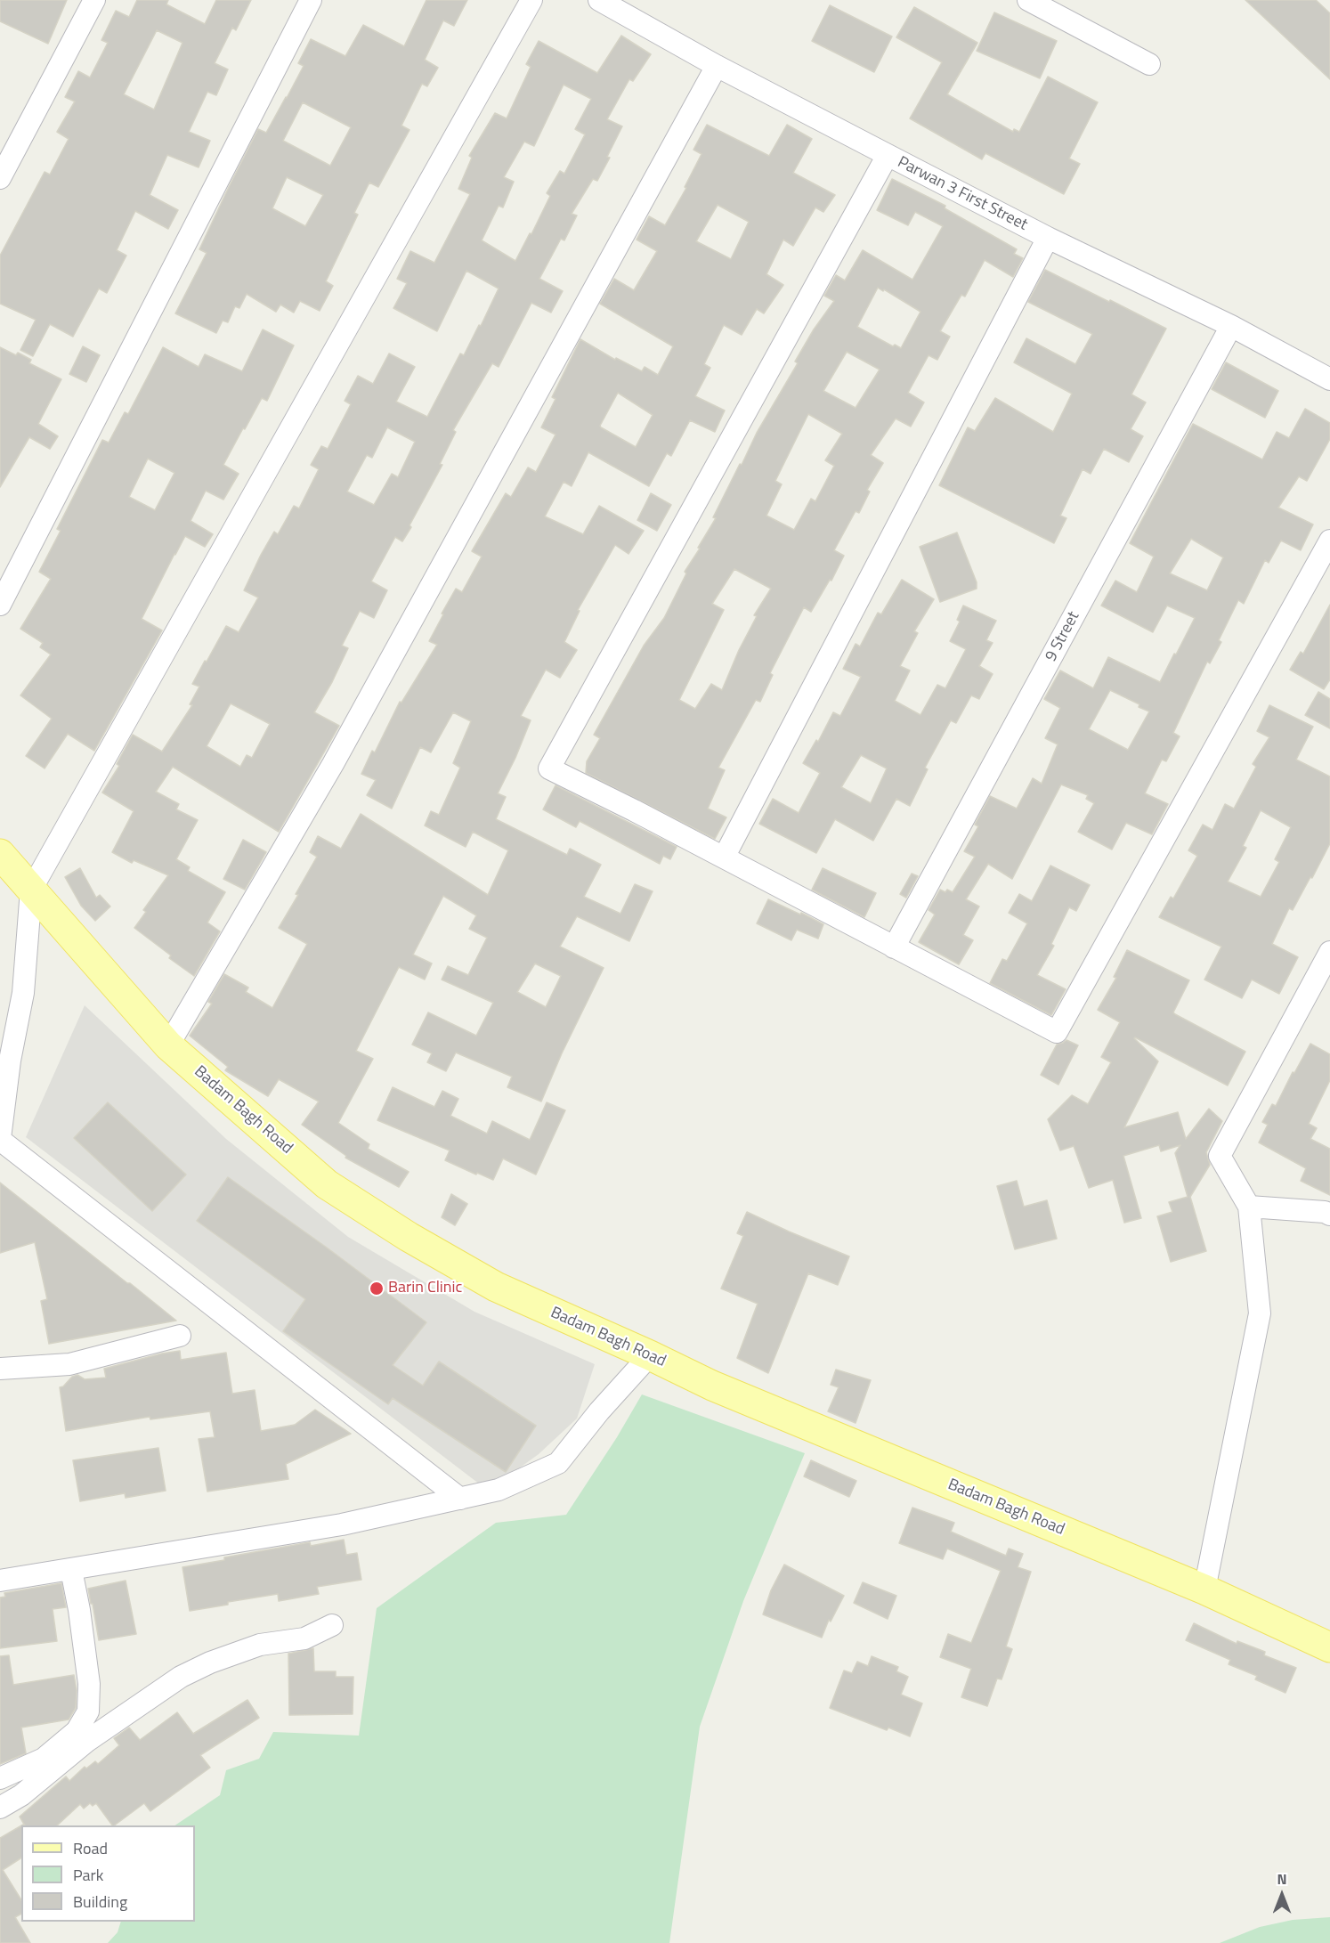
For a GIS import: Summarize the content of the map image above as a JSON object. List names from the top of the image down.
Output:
{
  "streets": {
    "main road": ["Badam Bagh Road"],
    "street": ["Parwan 3 First Street", "9 Street"]
  },
  "crossings": [
    ["Parwan 3 First Street", "9 Street"]
  ],
  "places": ["Barin Clinic"],
  "legend": ["Road", "Park", "Building"],
  "north": "top"
}
